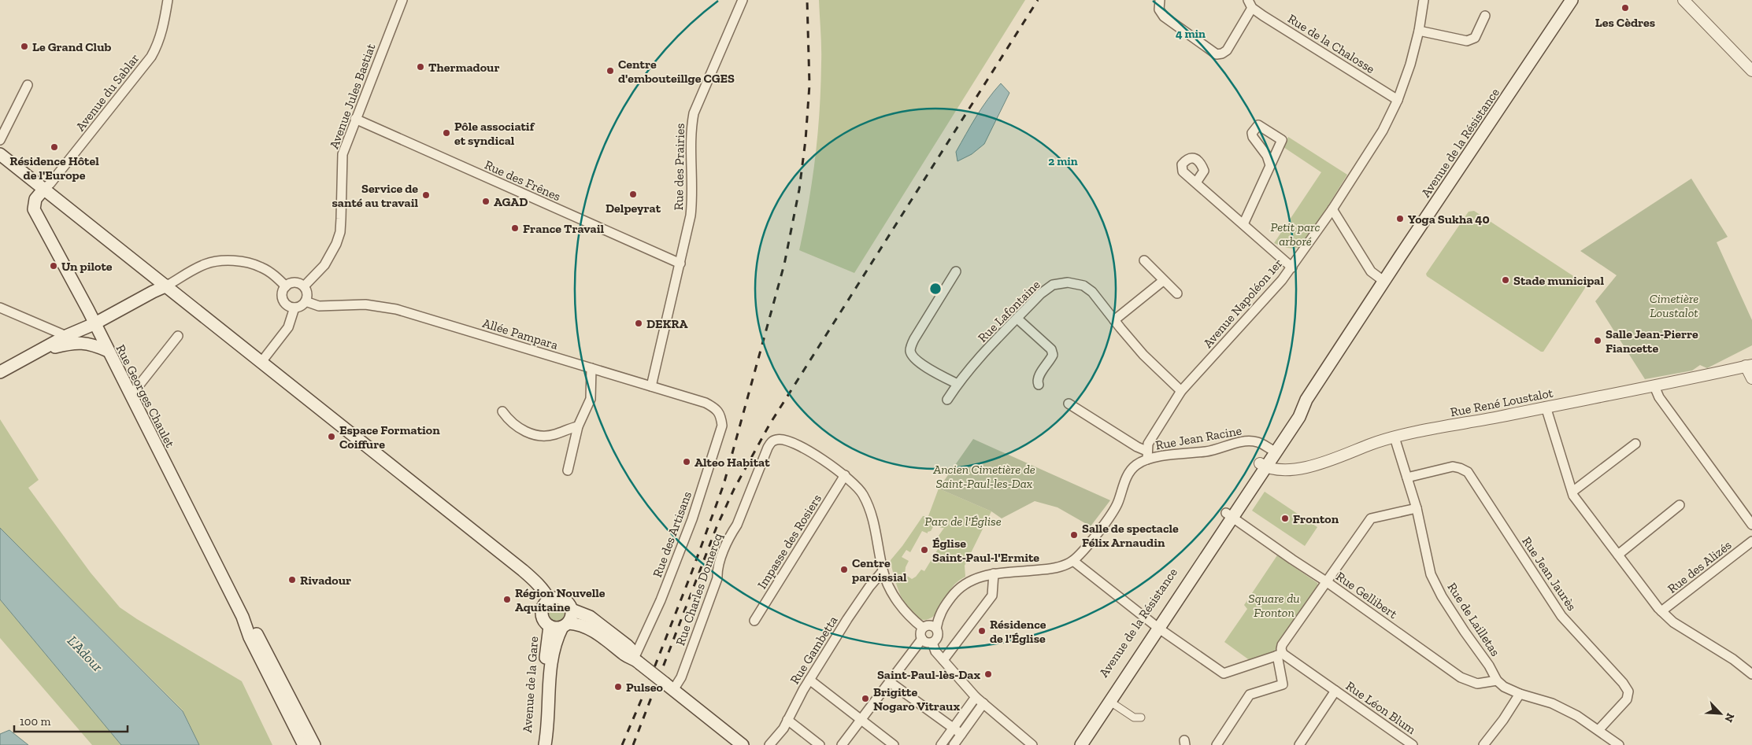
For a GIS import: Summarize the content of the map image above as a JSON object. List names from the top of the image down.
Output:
{
  "streets": {
    "main road": ["Avenue de la Résistance", "Rue Georges Chaulet", "Avenue de la Gare"],
    "street": [
      "Rue de la Chalosse",
      "Avenue du Sablar",
      "Avenue Jules Bastiat",
      "Rue des Prairies",
      "Rue des Frênes",
      "Avenue Napoléon 1er",
      "Rue Lafontaine",
      "Allée Pampara",
      "Rue René Loustalot",
      "Rue Jean Racine",
      "Rue des Artisans",
      "Impasse des Rosiers",
      "Rue des Alizés",
      "Rue Jean Jaurès",
      "Rue Charles Domercq",
      "Rue Gellibert",
      "Rue de Lailletas",
      "Rue Gambetta",
      "Rue Léon Blum"
    ]
  },
  "crossings": [
    ["Rue de la Chalosse", "Avenue Napoléon 1er"],
    ["Avenue du Sablar", "Rue Georges Chaulet"],
    ["Avenue Jules Bastiat", "Rue des Frênes"],
    ["Avenue Jules Bastiat", "Allée Pampara"],
    ["Avenue de la Résistance", "Rue René Loustalot"],
    ["Avenue de la Résistance", "Rue Jean Racine"],
    ["Avenue de la Résistance", "Rue Gellibert"],
    ["Rue des Prairies", "Rue des Frênes"],
    ["Rue des Prairies", "Allée Pampara"],
    ["Avenue Napoléon 1er", "Rue Lafontaine"],
    ["Avenue Napoléon 1er", "Rue Jean Racine"],
    ["Allée Pampara", "Rue des Artisans"],
    ["Rue René Loustalot", "Rue de Lailletas"],
    ["Impasse des Rosiers", "Rue Charles Domercq"],
    ["Rue Jean Jaurès", "Rue de Lailletas"],
    ["Rue Gellibert", "Rue de Lailletas"]
  ],
  "water": ["L'Adour"],
  "parks": [
    "Petit parc arboré",
    "Cimetière Loustalot",
    "Ancien Cimetière de Saint-Paul-les-Dax",
    "Parc de l'Église",
    "Square du Fronton"
  ],
  "places": [
    "Les Cèdres",
    "Le Grand Club",
    "Thermadour",
    "Centre d'embouteillge CGES",
    "Pôle associatif et syndical",
    "Résidence Hôtel de l'Europe",
    "Delpeyrat",
    "Service de santé au travail",
    "AGAD",
    "Yoga Sukha 40",
    "France Travail",
    "Un pilote",
    "Stade municipal",
    "DEKRA",
    "Salle Jean-Pierre Fiancette",
    "Espace Formation Coiffure",
    "Alteo Habitat",
    "Fronton",
    "Salle de spectacle Félix Arnaudin",
    "Église Saint-Paul-l'Ermite",
    "Centre paroissial",
    "Rivadour",
    "Région Nouvelle Aquitaine",
    "Résidence de l'Église",
    "Saint-Paul-lès-Dax",
    "Pulseo",
    "Brigitte Nogaro Vitraux"
  ],
  "scale_bar": "100 m",
  "north": "bottom right",
  "rings": ["4 min", "2 min"]
}
